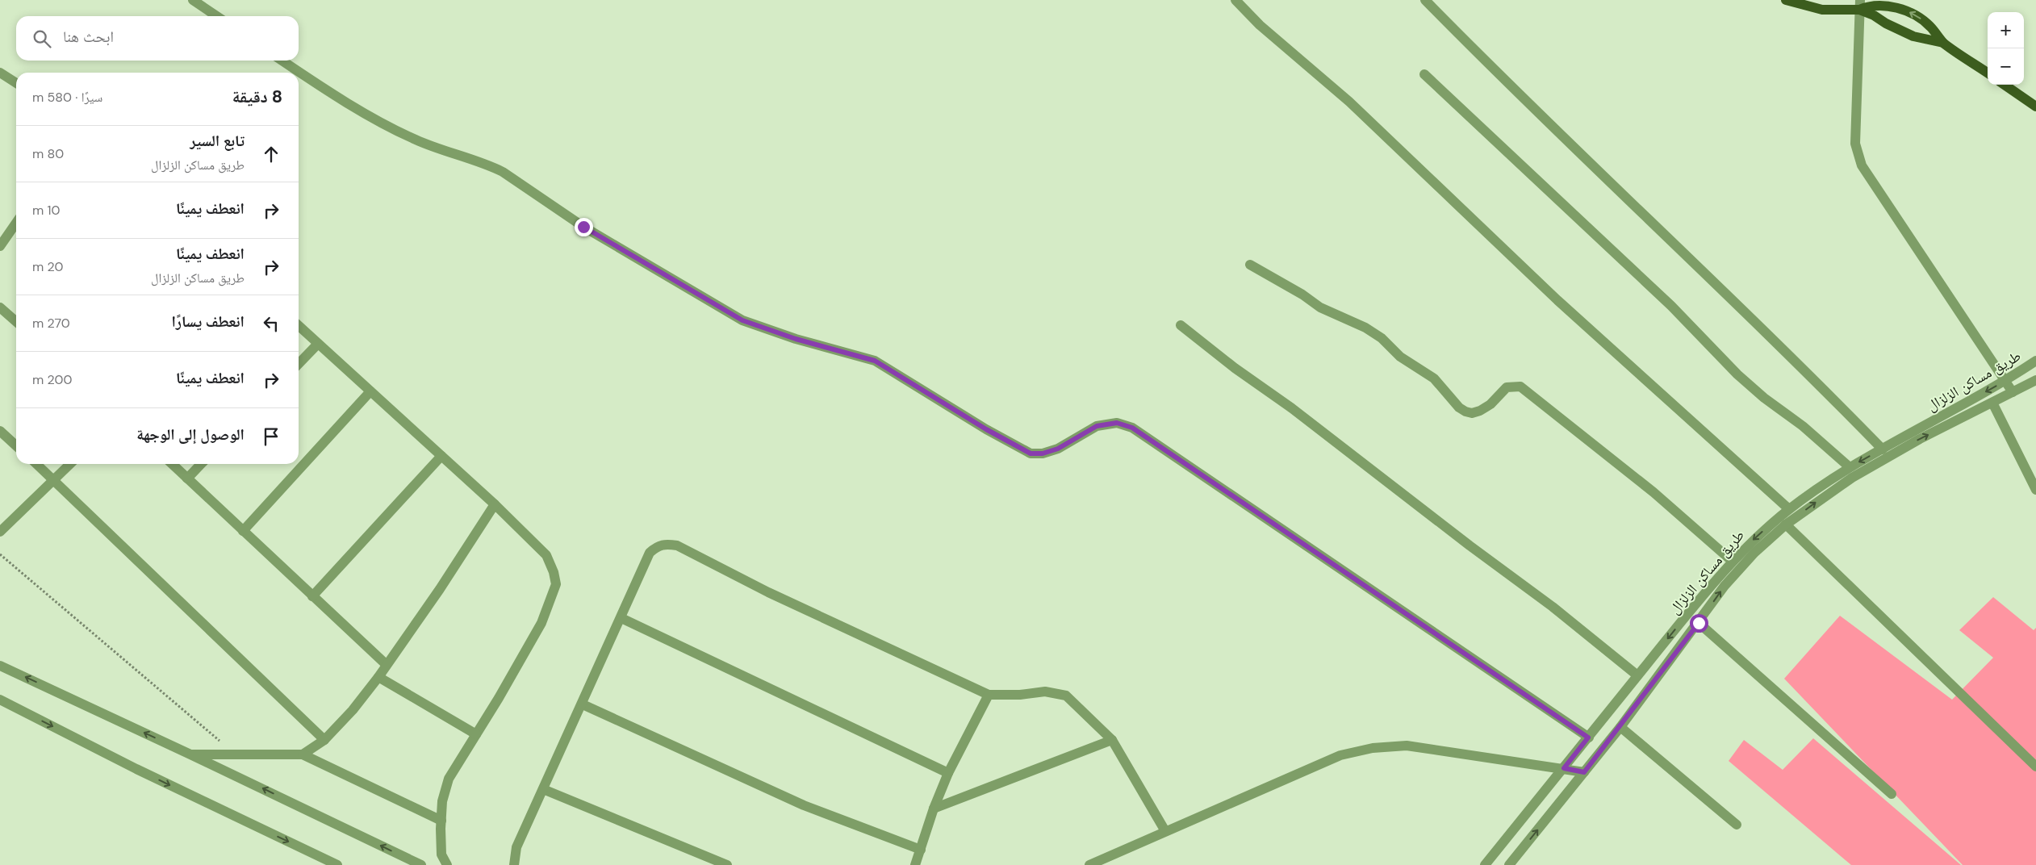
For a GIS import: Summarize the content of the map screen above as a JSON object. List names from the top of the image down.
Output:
{
  "streets": {
    "street": ["طريق مساكن الزلزال"]
  },
  "page": {
    "map_buttons": ["+", "−"],
    "search": "ابحث هنا",
    "heading": ["8 دقيقة", "سيرًا · 580 m"],
    "list": [
      ["تابع السير", "طريق مساكن الزلزال", "80 m"],
      ["انعطف يمينًا", "10 m"],
      ["انعطف يمينًا", "طريق مساكن الزلزال", "20 m"],
      ["انعطف يسارًا", "270 m"],
      ["انعطف يمينًا", "200 m"],
      "الوصول إلى الوجهة"
    ]
  }
}
